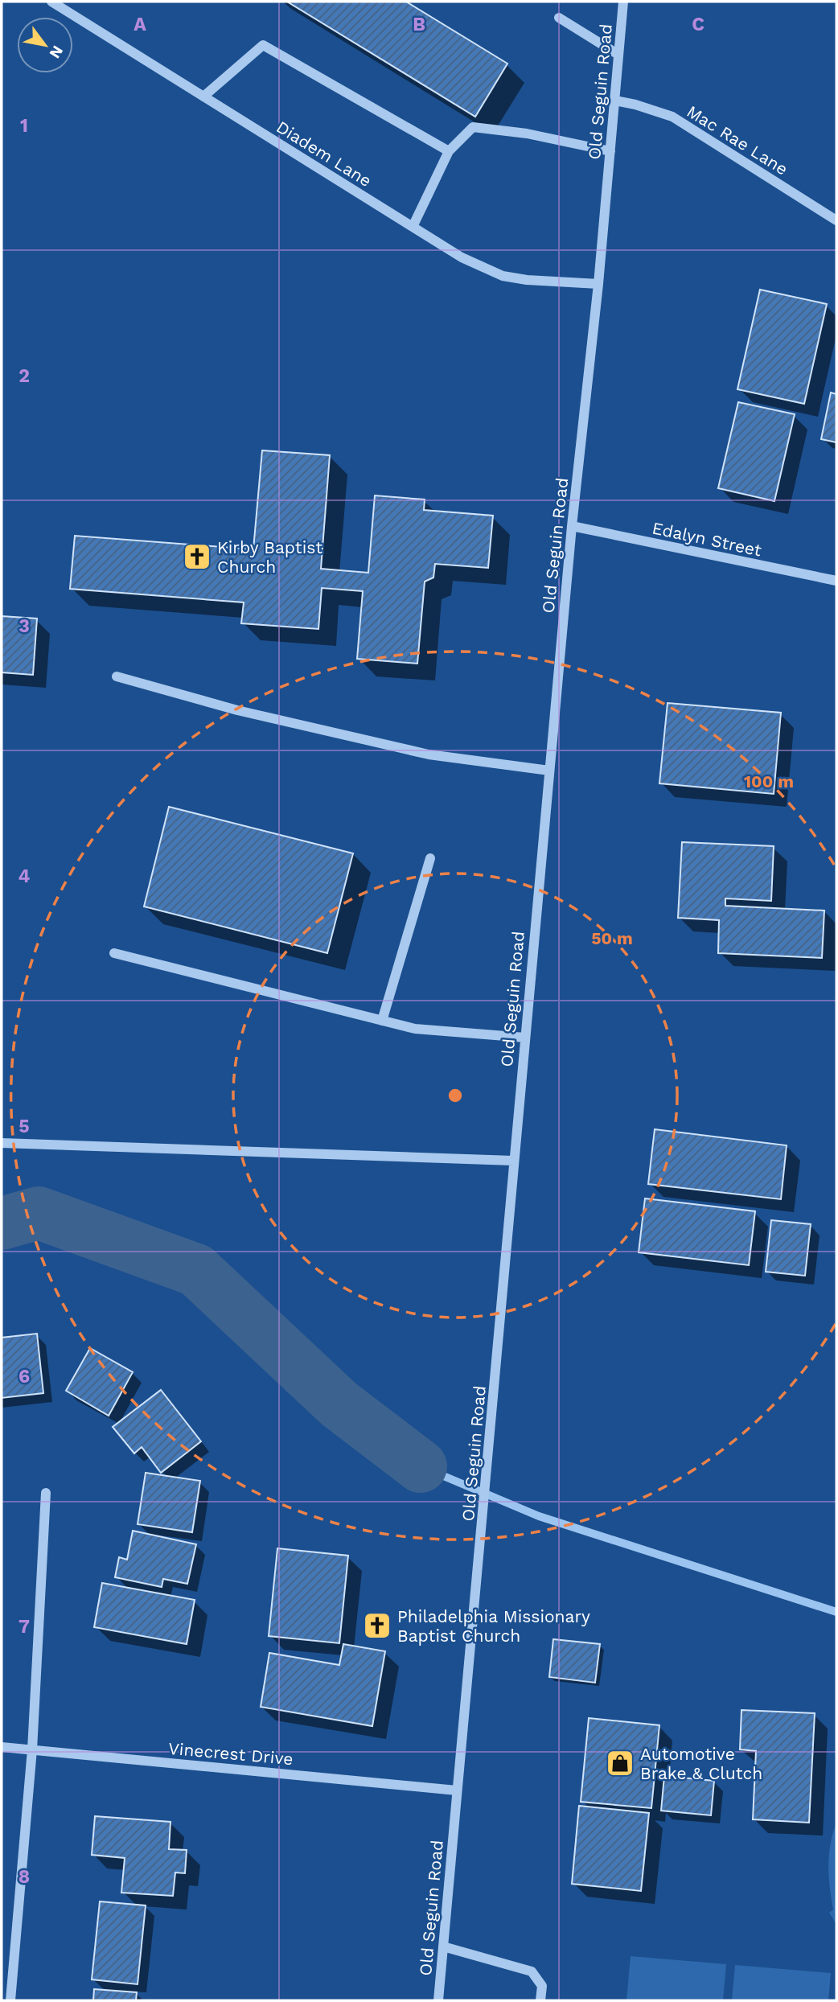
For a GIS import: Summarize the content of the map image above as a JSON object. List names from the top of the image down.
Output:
{
  "streets": {
    "street": [
      "Old Seguin Road",
      "Mac Rae Lane",
      "Diadem Lane",
      "Edalyn Street",
      "Vinecrest Drive"
    ]
  },
  "crossings": [
    ["Old Seguin Road", "Mac Rae Lane"],
    ["Old Seguin Road", "Diadem Lane"],
    ["Old Seguin Road", "Edalyn Street"],
    ["Old Seguin Road", "Vinecrest Drive"]
  ],
  "places": {
    "church": ["Kirby Baptist Church", "Philadelphia Missionary Baptist Church"],
    "shop": ["Automotive Brake & Clutch"]
  },
  "north": "bottom right",
  "grid": {
    "columns": ["A", "B", "C"],
    "rows": [
      "1",
      "2",
      "3",
      "4",
      "5",
      "6",
      "7",
      "8"
    ]
  },
  "rings": ["100 m", "50 m"]
}
